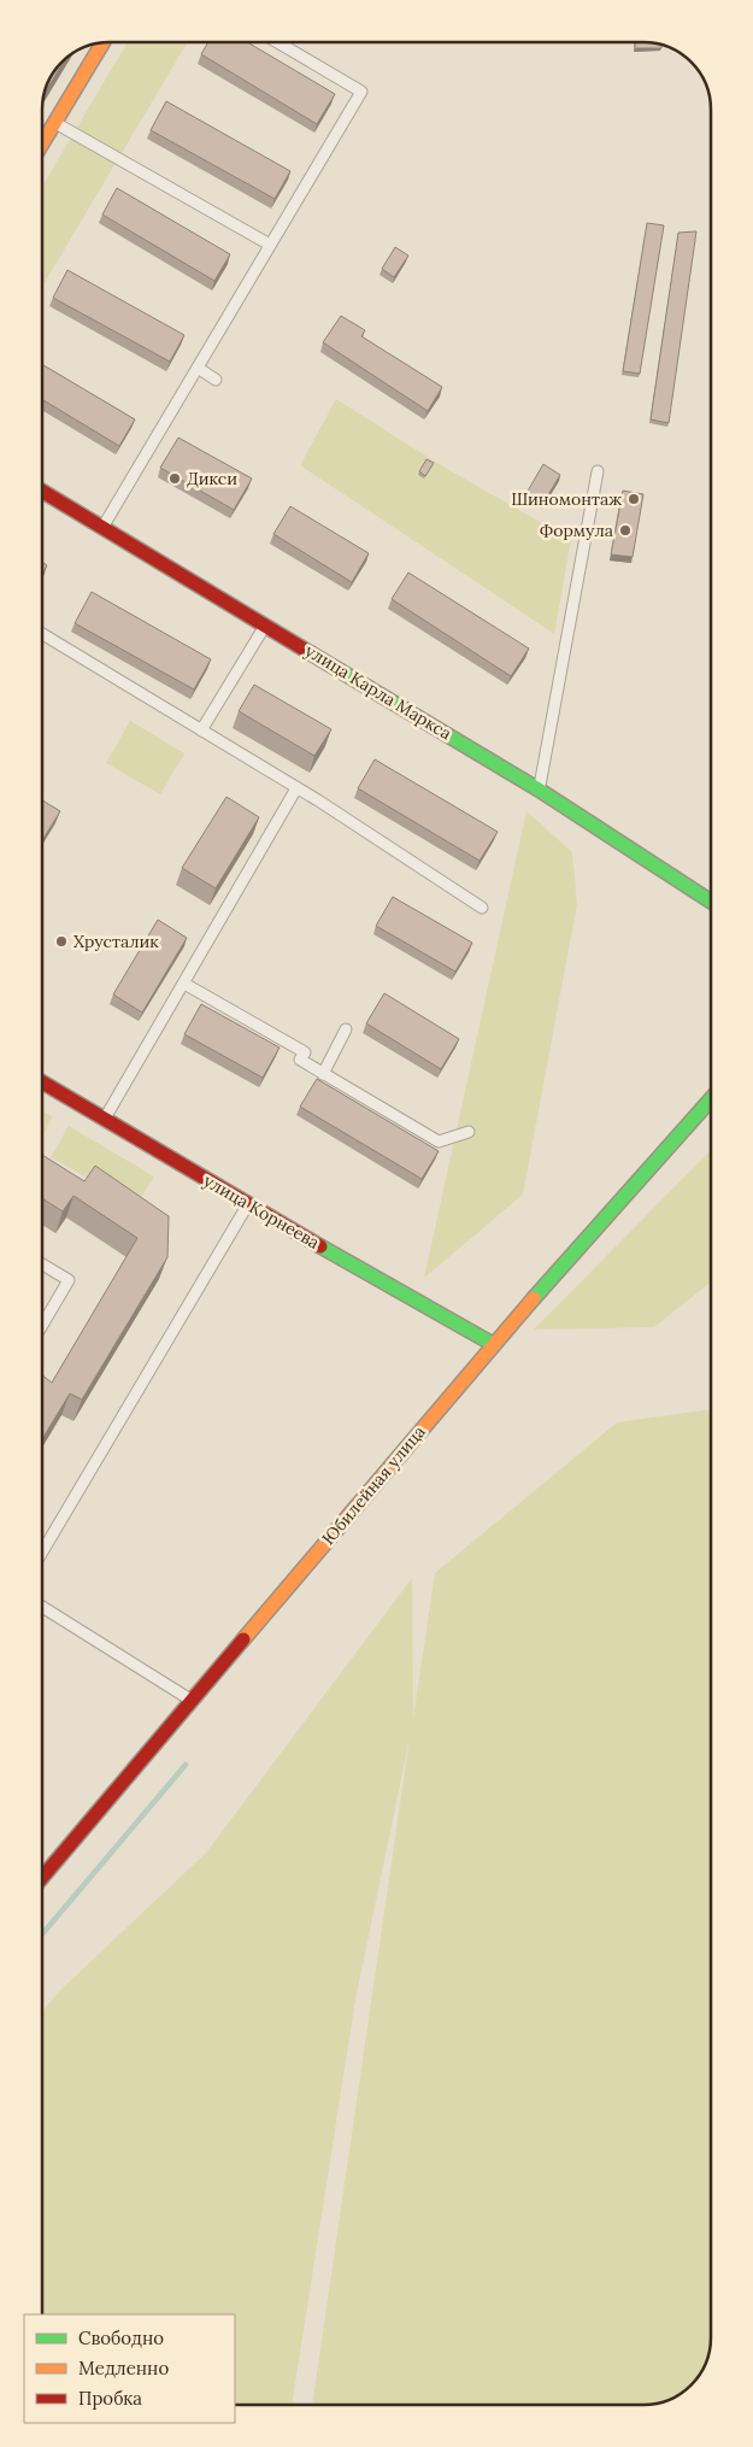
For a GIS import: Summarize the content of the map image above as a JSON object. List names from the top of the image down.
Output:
{
  "streets": {
    "street": ["улица Карла Маркса", "улица Корнеева", "Юбилейная улица"]
  },
  "crossings": [
    ["улица Корнеева", "Юбилейная улица"]
  ],
  "places": [
    "Дикси",
    "Шиномонтаж",
    "Формула",
    "Хрусталик"
  ],
  "legend": ["Свободно", "Медленно", "Пробка"]
}
